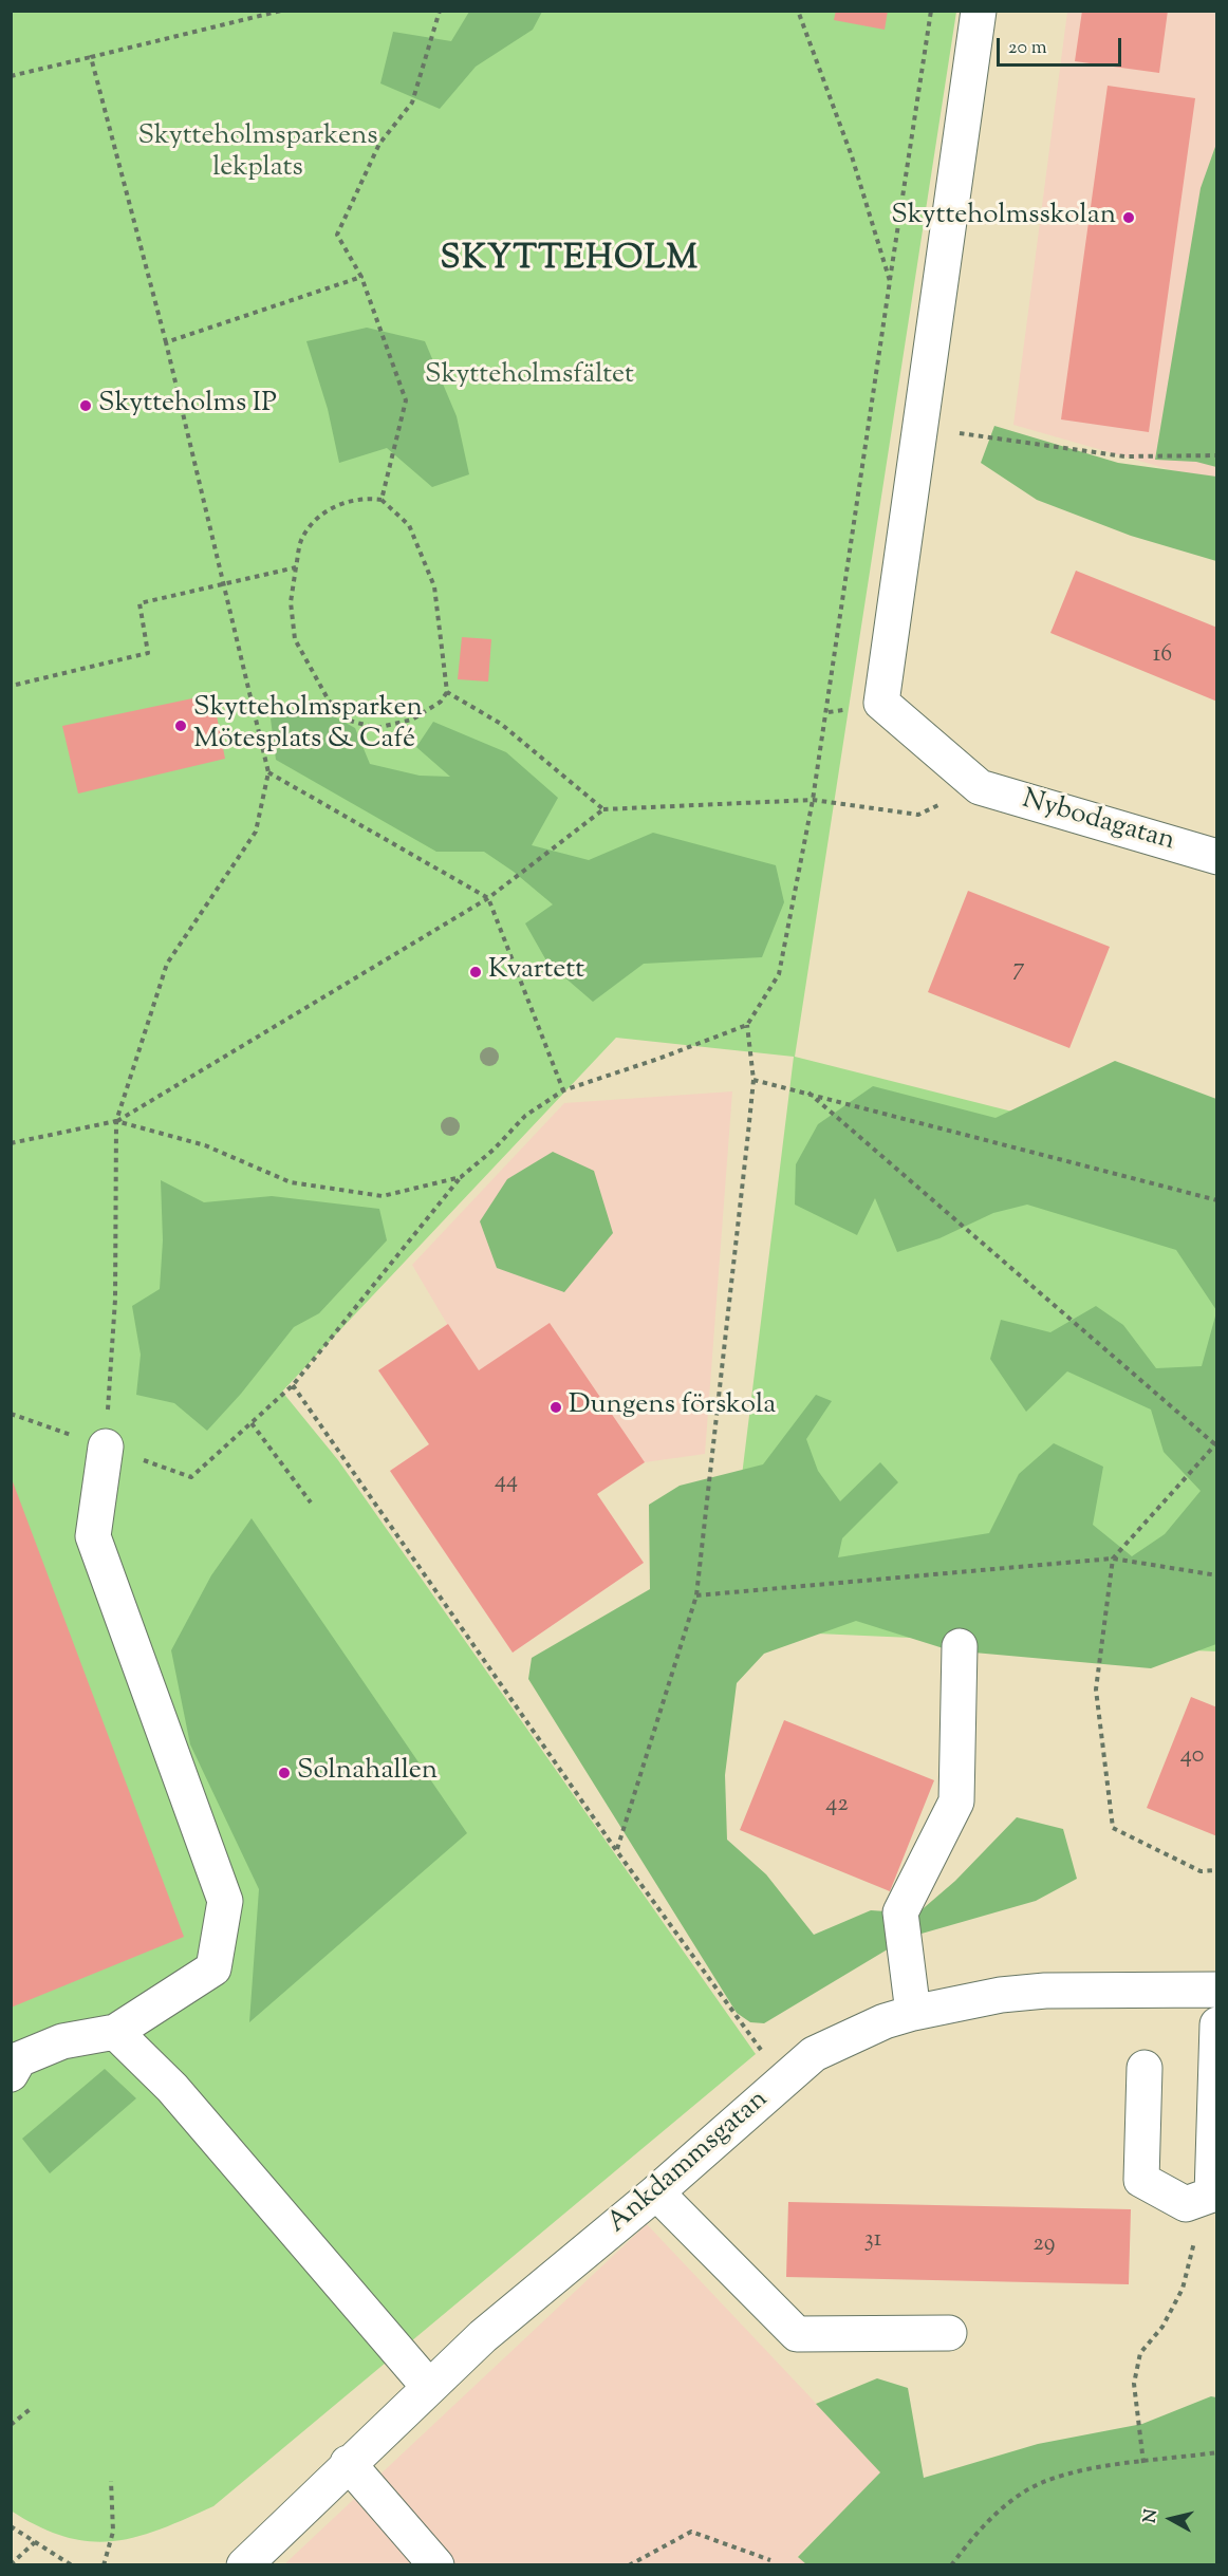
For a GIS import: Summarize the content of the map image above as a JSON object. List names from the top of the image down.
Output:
{
  "streets": {
    "street": ["Nybodagatan", "Ankdammsgatan"]
  },
  "districts": ["SKYTTEHOLM"],
  "parks": ["Skytteholmsparkens lekplats", "Skytteholmsfältet"],
  "places": [
    "Skytteholmsskolan",
    "Skytteholms IP",
    "Skytteholmsparken Mötesplats & Café",
    "Kvartett",
    "Dungens förskola",
    "Solnahallen"
  ],
  "house_numbers": [
    "16",
    "7",
    "44",
    "40",
    "42",
    "31",
    "29"
  ],
  "scale_bar": "20 m",
  "north": "left"
}
